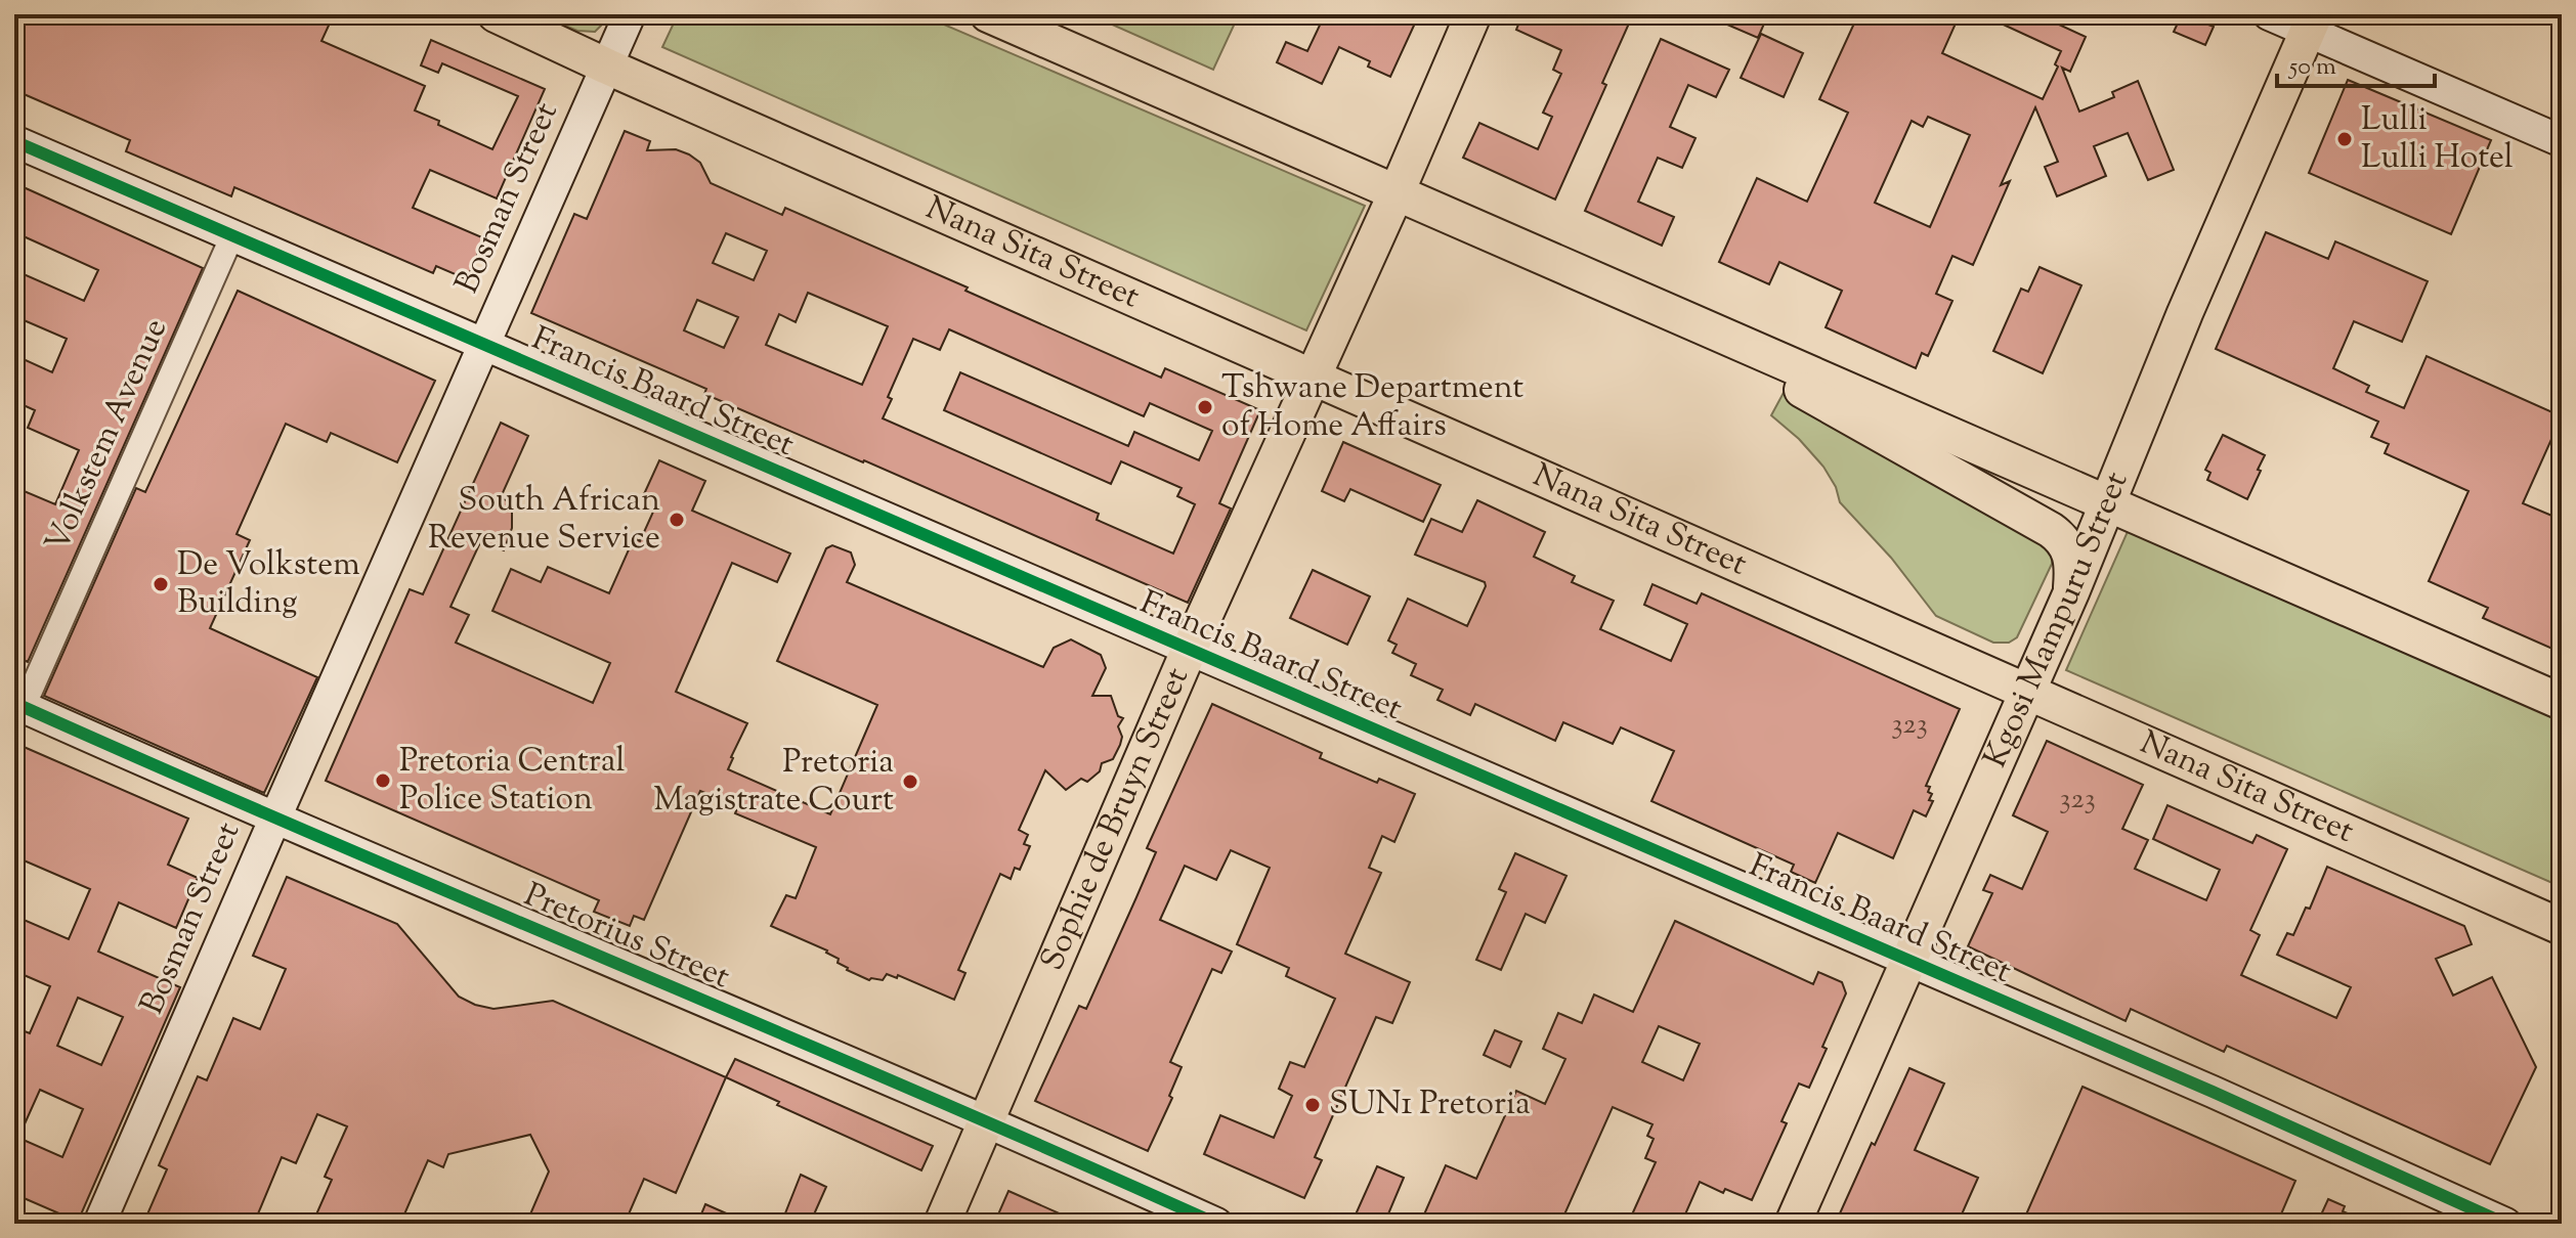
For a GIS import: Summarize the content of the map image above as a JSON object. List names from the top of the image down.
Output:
{
  "streets": {
    "main road": ["Nana Sita Street", "Kgosi Mampuru Street", "Sophie de Bruyn Street"],
    "street": [
      "Bosman Street",
      "Francis Baard Street",
      "Volkstem Avenue",
      "Pretorius Street"
    ]
  },
  "crossings": [
    ["Bosman Street", "Nana Sita Street"],
    ["Bosman Street", "Francis Baard Street"],
    ["Bosman Street", "Pretorius Street"],
    ["Nana Sita Street", "Kgosi Mampuru Street"],
    ["Nana Sita Street", "Sophie de Bruyn Street"],
    ["Francis Baard Street", "Volkstem Avenue"],
    ["Francis Baard Street", "Kgosi Mampuru Street"],
    ["Francis Baard Street", "Sophie de Bruyn Street"],
    ["Volkstem Avenue", "Pretorius Street"],
    ["Sophie de Bruyn Street", "Pretorius Street"]
  ],
  "places": [
    "Lulli Lulli Hotel",
    "Tshwane Department of Home Affairs",
    "South African Revenue Service",
    "De Volkstem Building",
    "Pretoria Central Police Station",
    "Pretoria Magistrate Court",
    "SUN1 Pretoria"
  ],
  "house_numbers": ["323", "323"],
  "scale_bar": "50 m"
}
